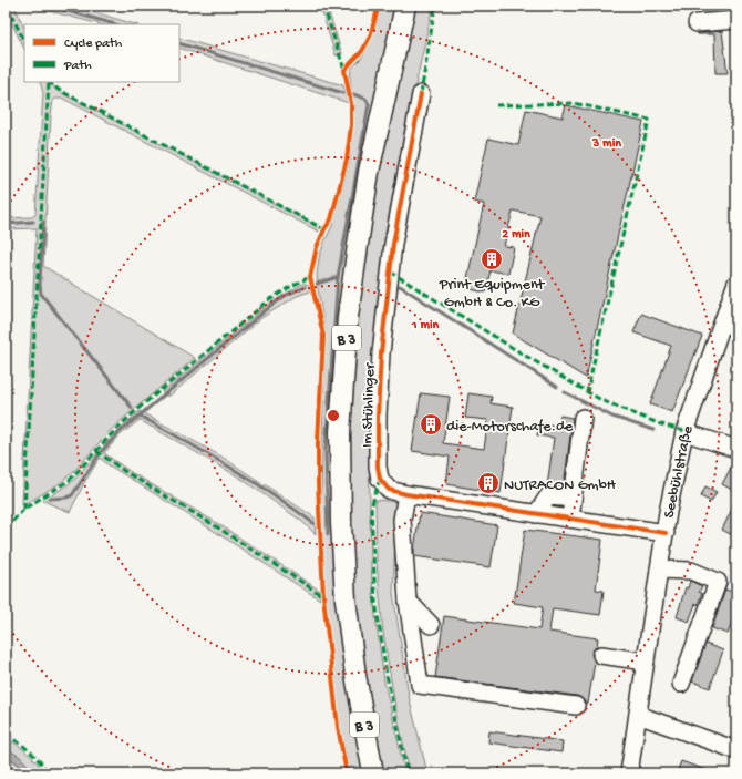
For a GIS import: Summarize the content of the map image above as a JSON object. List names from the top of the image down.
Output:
{
  "streets": {
    "main road": ["B 3"],
    "street": ["Im Stühlinger", "Seebühlstraße"]
  },
  "crossings": [
    ["Im Stühlinger", "Seebühlstraße"]
  ],
  "places": {
    "building": ["Print Equipment GmbH & Co. KG", "die-Motorschafe.de", "NUTRACON GmbH"]
  },
  "legend": ["Cycle path", "Path"],
  "rings": ["3 min", "2 min", "1 min"]
}
